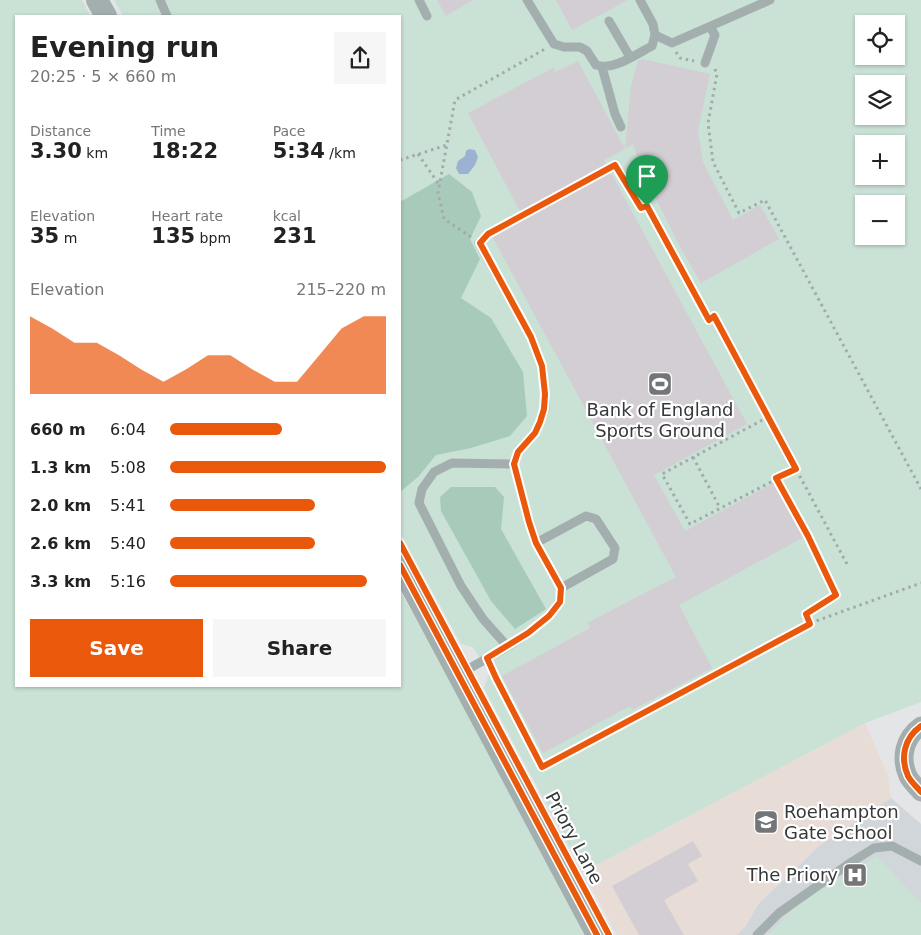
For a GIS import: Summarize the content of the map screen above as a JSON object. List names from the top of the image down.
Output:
{
  "streets": {
    "street": ["Priory Lane"]
  },
  "places": {
    "sports": ["Bank of England Sports Ground"],
    "school or university": ["Roehampton Gate School"],
    "hospital": ["The Priory"]
  },
  "page": {
    "map_buttons": ["+", "−"],
    "heading": ["Evening run", "20:25 · 5 × 660 m"],
    "stats": [
      ["Distance", "3.30 km"],
      ["Time", "18:22"],
      ["Pace", "5:34 /km"],
      ["Elevation", "35 m"],
      ["Heart rate", "135 bpm"],
      ["kcal", "231"]
    ],
    "chart": ["Elevation", "215–220 m"],
    "list": [
      {
        "name": "660 m",
        "note": "6:04"
      },
      {
        "name": "1.3 km",
        "note": "5:08"
      },
      {
        "name": "2.0 km",
        "note": "5:41"
      },
      {
        "name": "2.6 km",
        "note": "5:40"
      },
      {
        "name": "3.3 km",
        "note": "5:16"
      }
    ],
    "buttons": ["Save", "Share"]
  }
}
